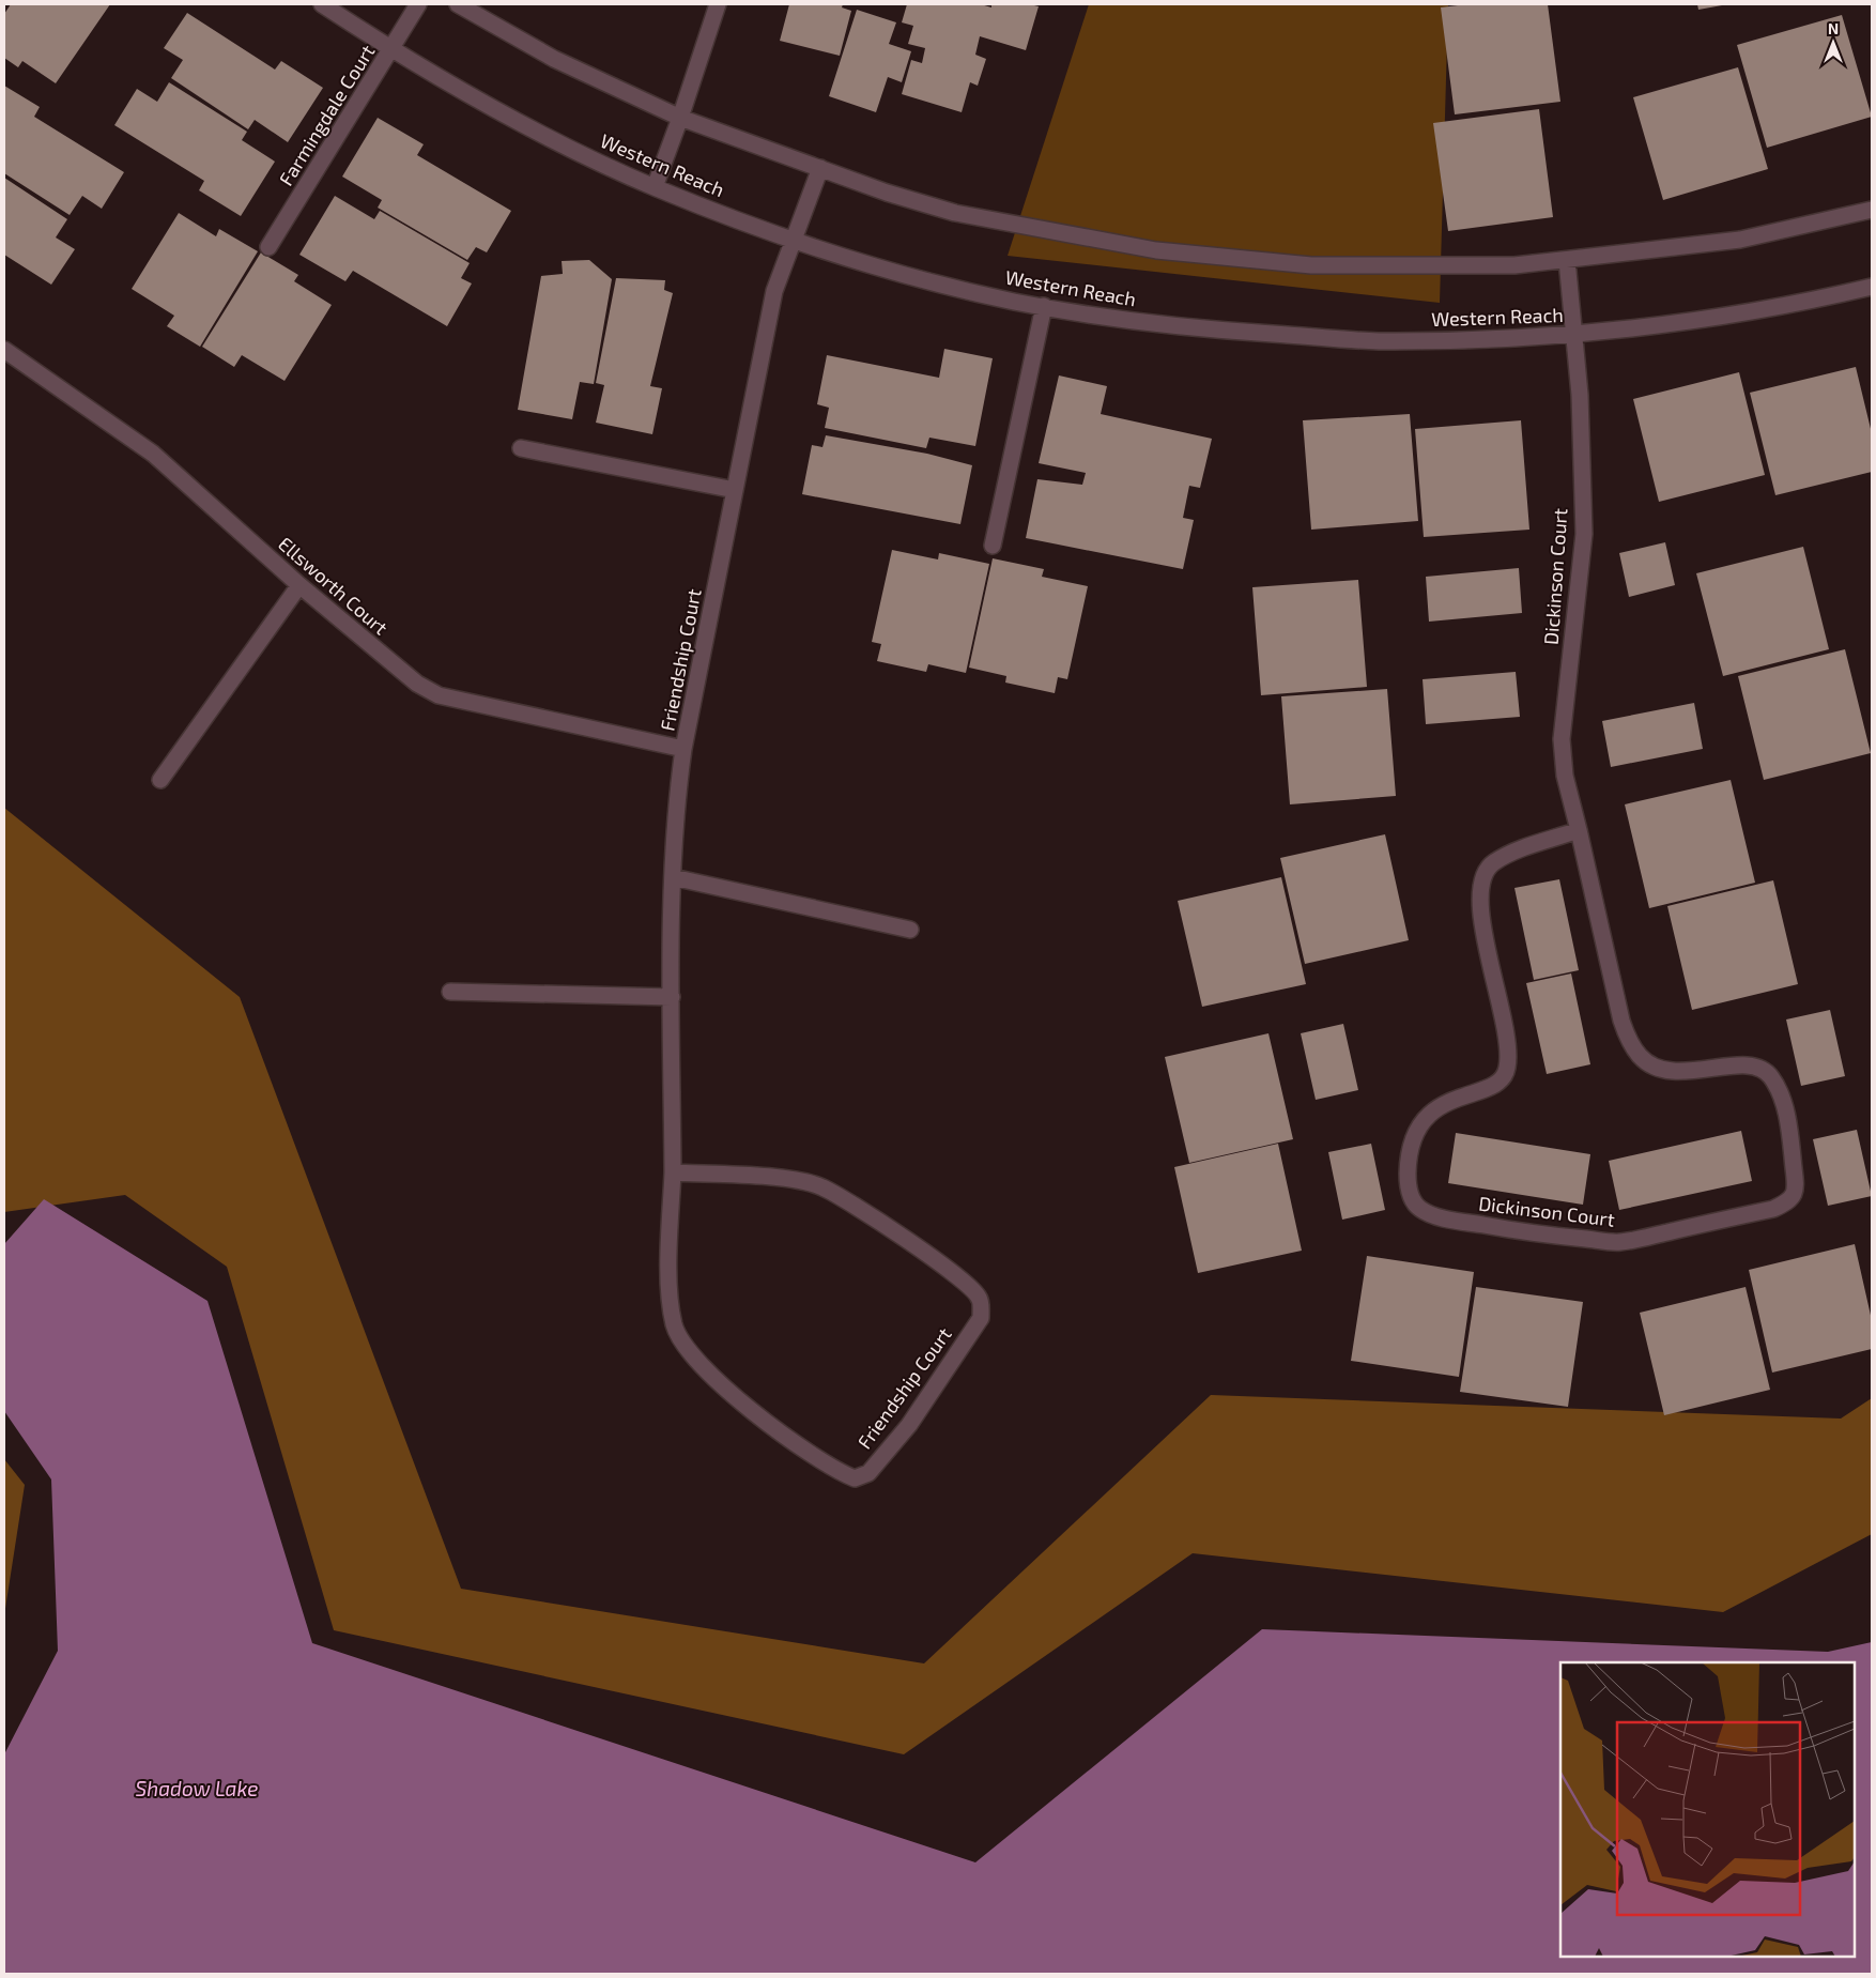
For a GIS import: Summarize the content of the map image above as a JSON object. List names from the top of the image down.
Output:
{
  "streets": {
    "street": [
      "Farmingdale Court",
      "Western Reach",
      "Dickinson Court",
      "Ellsworth Court",
      "Friendship Court"
    ]
  },
  "crossings": [
    ["Farmingdale Court", "Western Reach"],
    ["Western Reach", "Dickinson Court"],
    ["Western Reach", "Friendship Court"],
    ["Ellsworth Court", "Friendship Court"]
  ],
  "water": ["Shadow Lake"],
  "north": "top"
}
